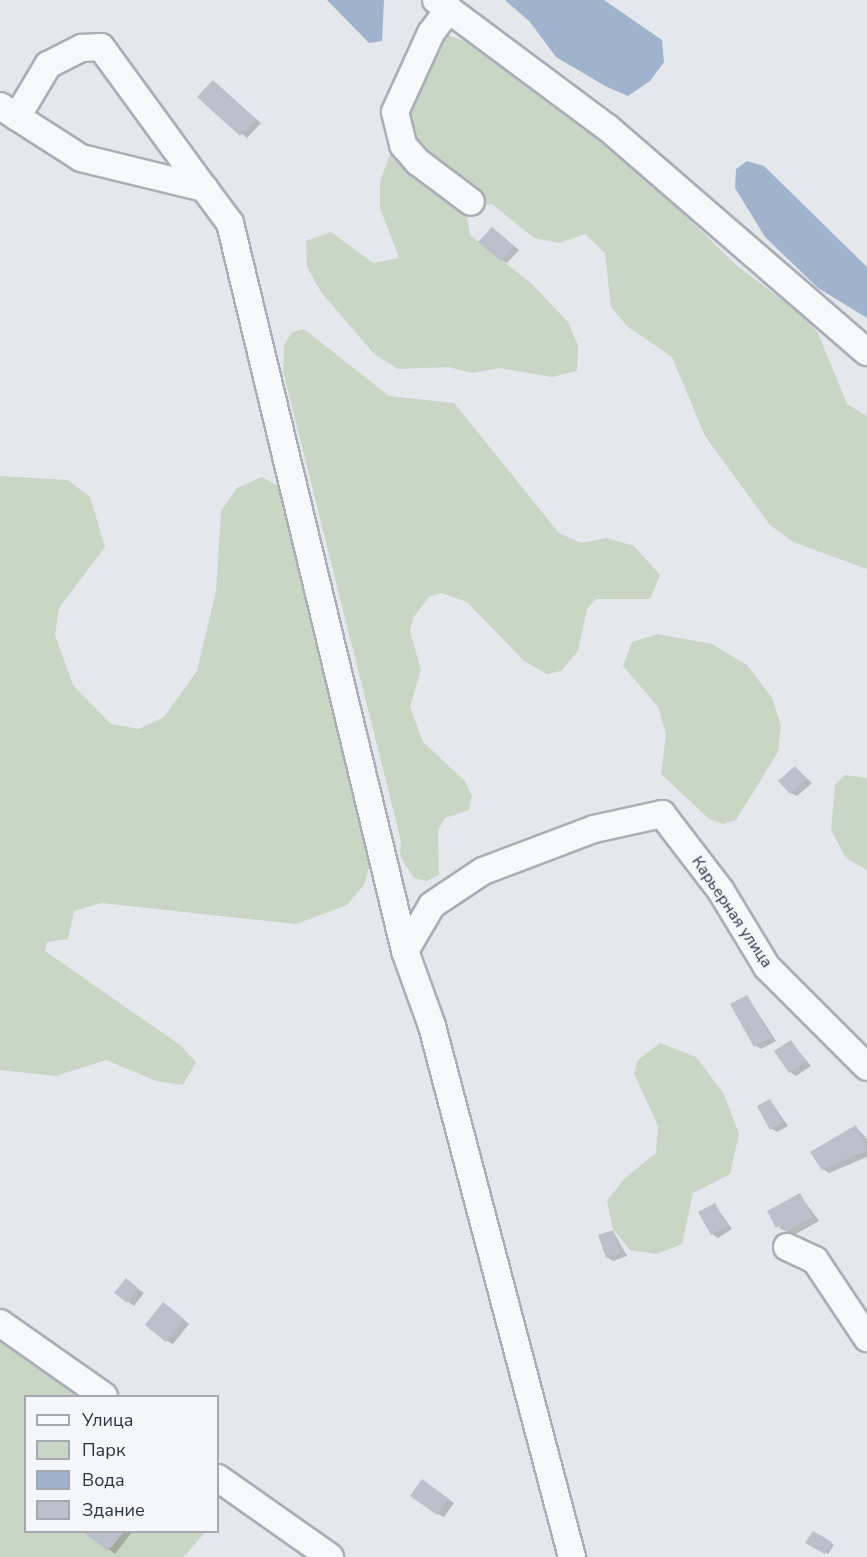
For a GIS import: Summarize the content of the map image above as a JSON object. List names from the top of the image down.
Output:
{
  "streets": {
    "street": ["Карьерная улица"]
  },
  "legend": [
    "Улица",
    "Парк",
    "Вода",
    "Здание"
  ]
}
